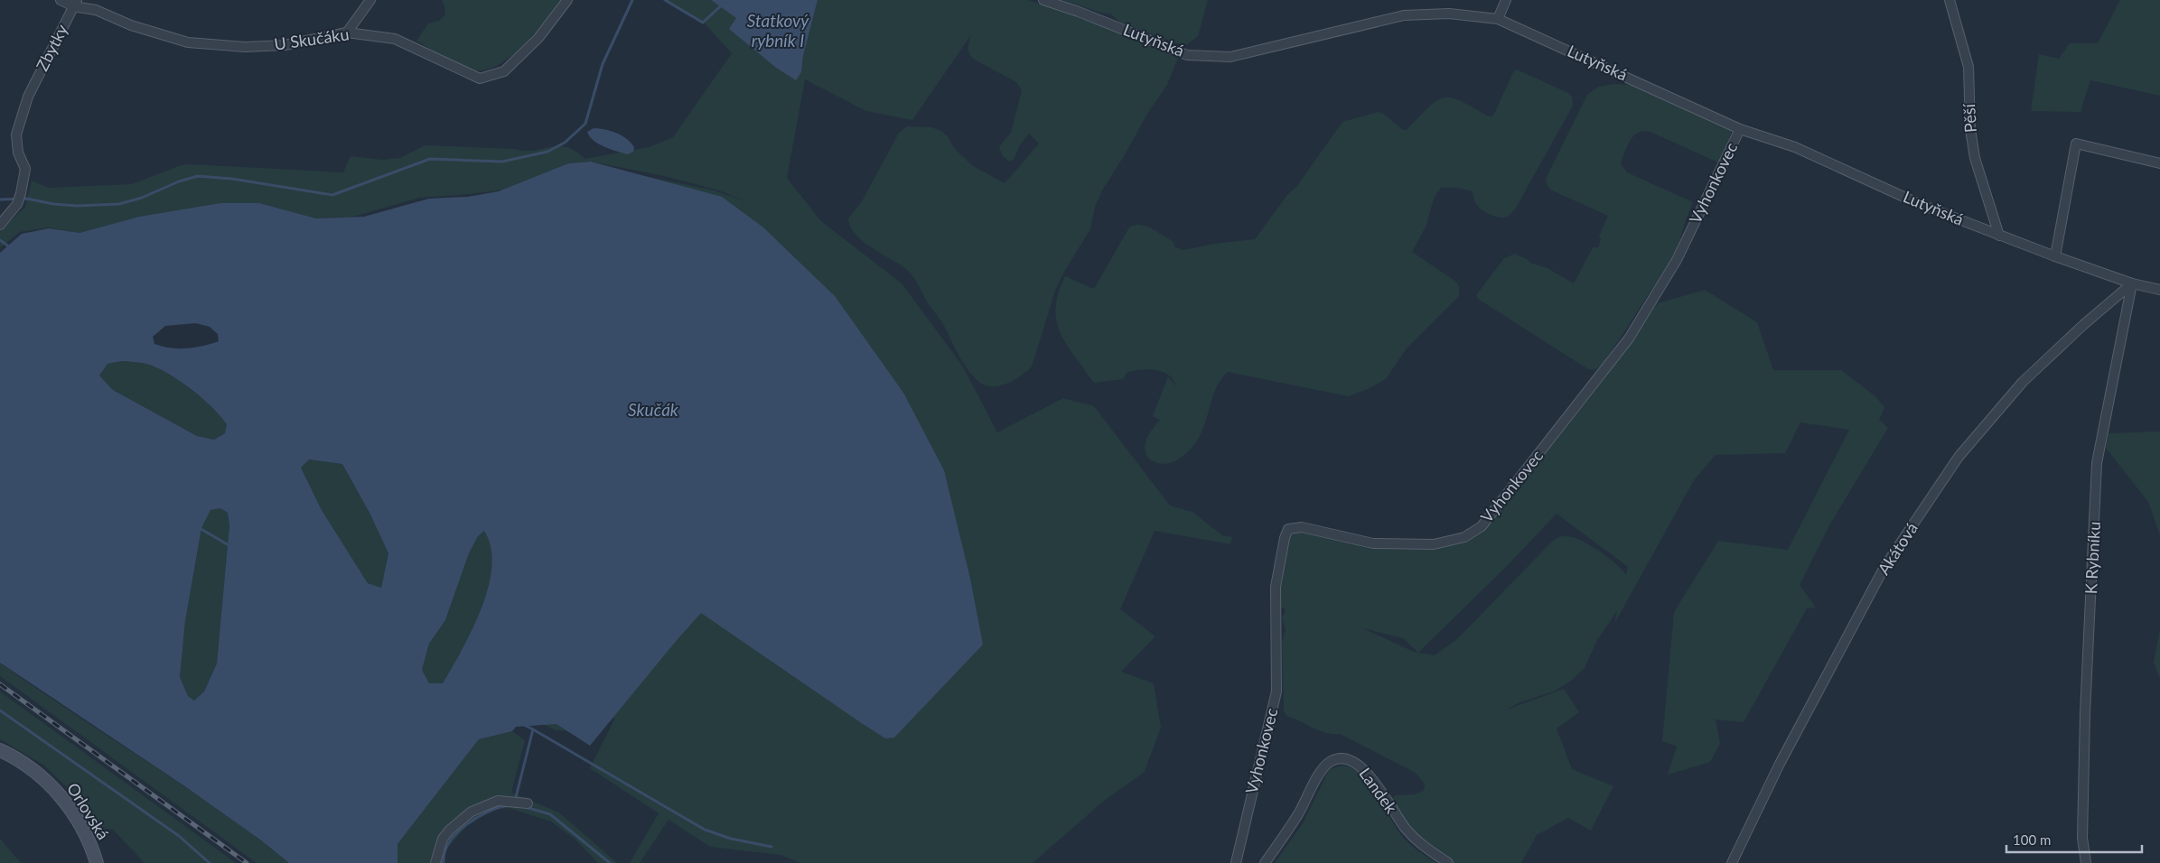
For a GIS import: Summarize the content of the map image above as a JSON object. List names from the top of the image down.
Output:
{
  "streets": {
    "main road": ["Orlovská"],
    "street": [
      "U Skučáku",
      "Lutyňská",
      "Zbytky",
      "Pěší",
      "Vyhonkovec",
      "Akátová",
      "K Rybníku",
      "Landek"
    ]
  },
  "crossings": [
    ["U Skučáku", "Zbytky"],
    ["Lutyňská", "Pěší"],
    ["Lutyňská", "Vyhonkovec"],
    ["Lutyňská", "Akátová"],
    ["Lutyňská", "K Rybníku"],
    ["Akátová", "K Rybníku"]
  ],
  "water": ["Statkový rybník I", "Skučák"],
  "scale_bar": "100 m"
}
